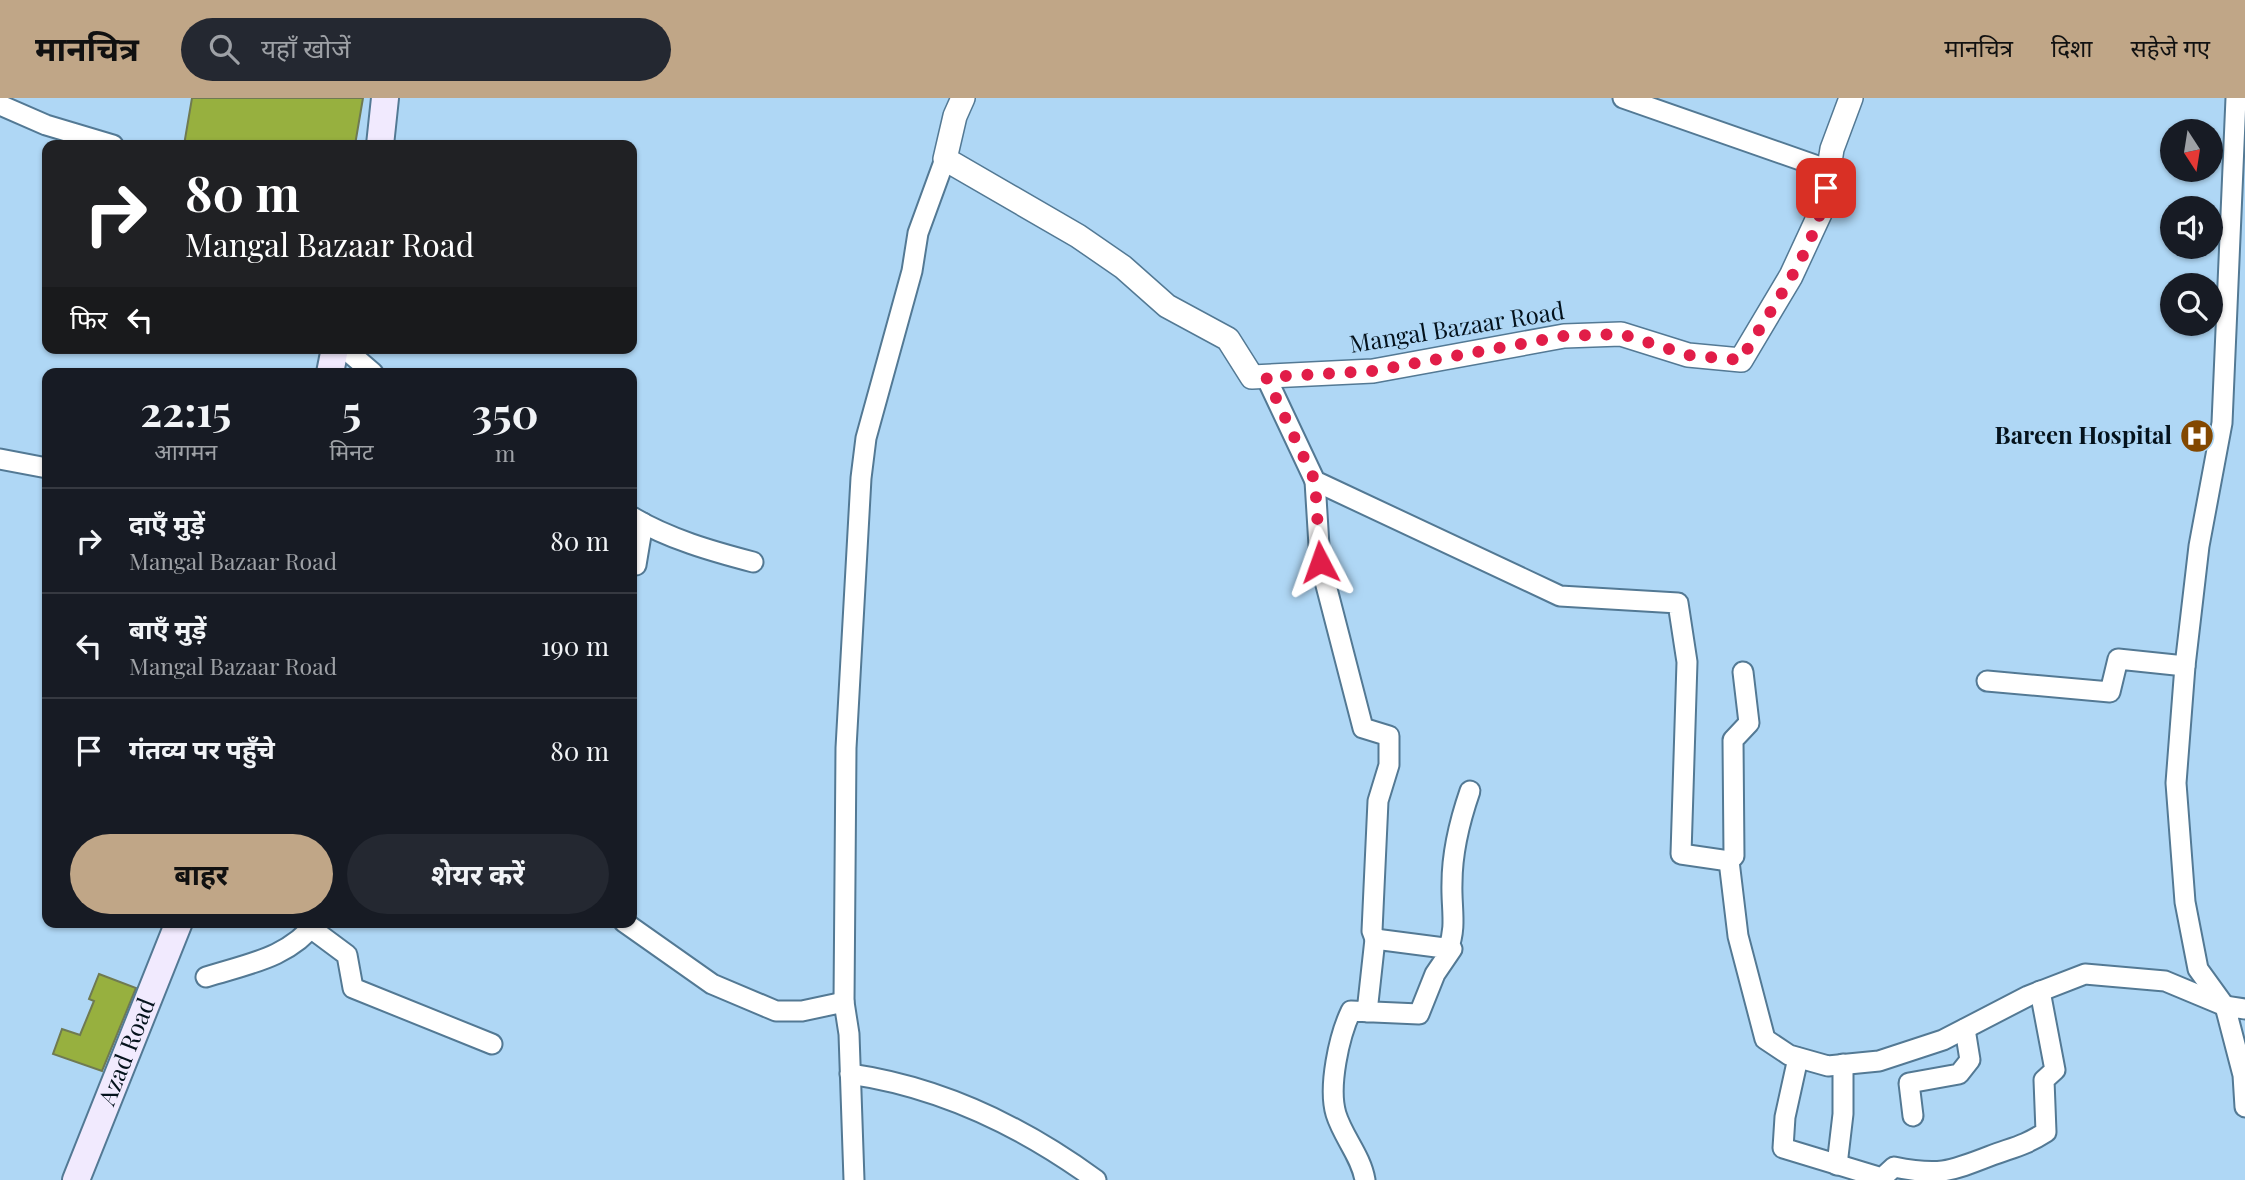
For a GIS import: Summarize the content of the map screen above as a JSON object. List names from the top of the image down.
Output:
{
  "streets": {
    "main road": ["Azad Road"],
    "street": ["Mangal Bazaar Road"]
  },
  "places": {
    "hospital": ["Bareen Hospital"]
  },
  "north": "bottom",
  "page": {
    "header": "मानचित्र",
    "search": "यहाँ खोजें",
    "nav": ["मानचित्र", "दिशा", "सहेजे गए"],
    "turn": ["80 m", "Mangal Bazaar Road"],
    "then": "फिर",
    "eta": [
      "22:15",
      "आगमन",
      "5",
      "मिनट",
      "350",
      "m"
    ],
    "list": [
      {
        "name": "दाएँ मुड़ें",
        "note": "Mangal Bazaar Road",
        "value": "80 m"
      },
      {
        "name": "बाएँ मुड़ें",
        "note": "Mangal Bazaar Road",
        "value": "190 m"
      },
      {
        "name": "गंतव्य पर पहुँचे",
        "value": "80 m"
      }
    ],
    "buttons": ["बाहर", "शेयर करें"]
  }
}
